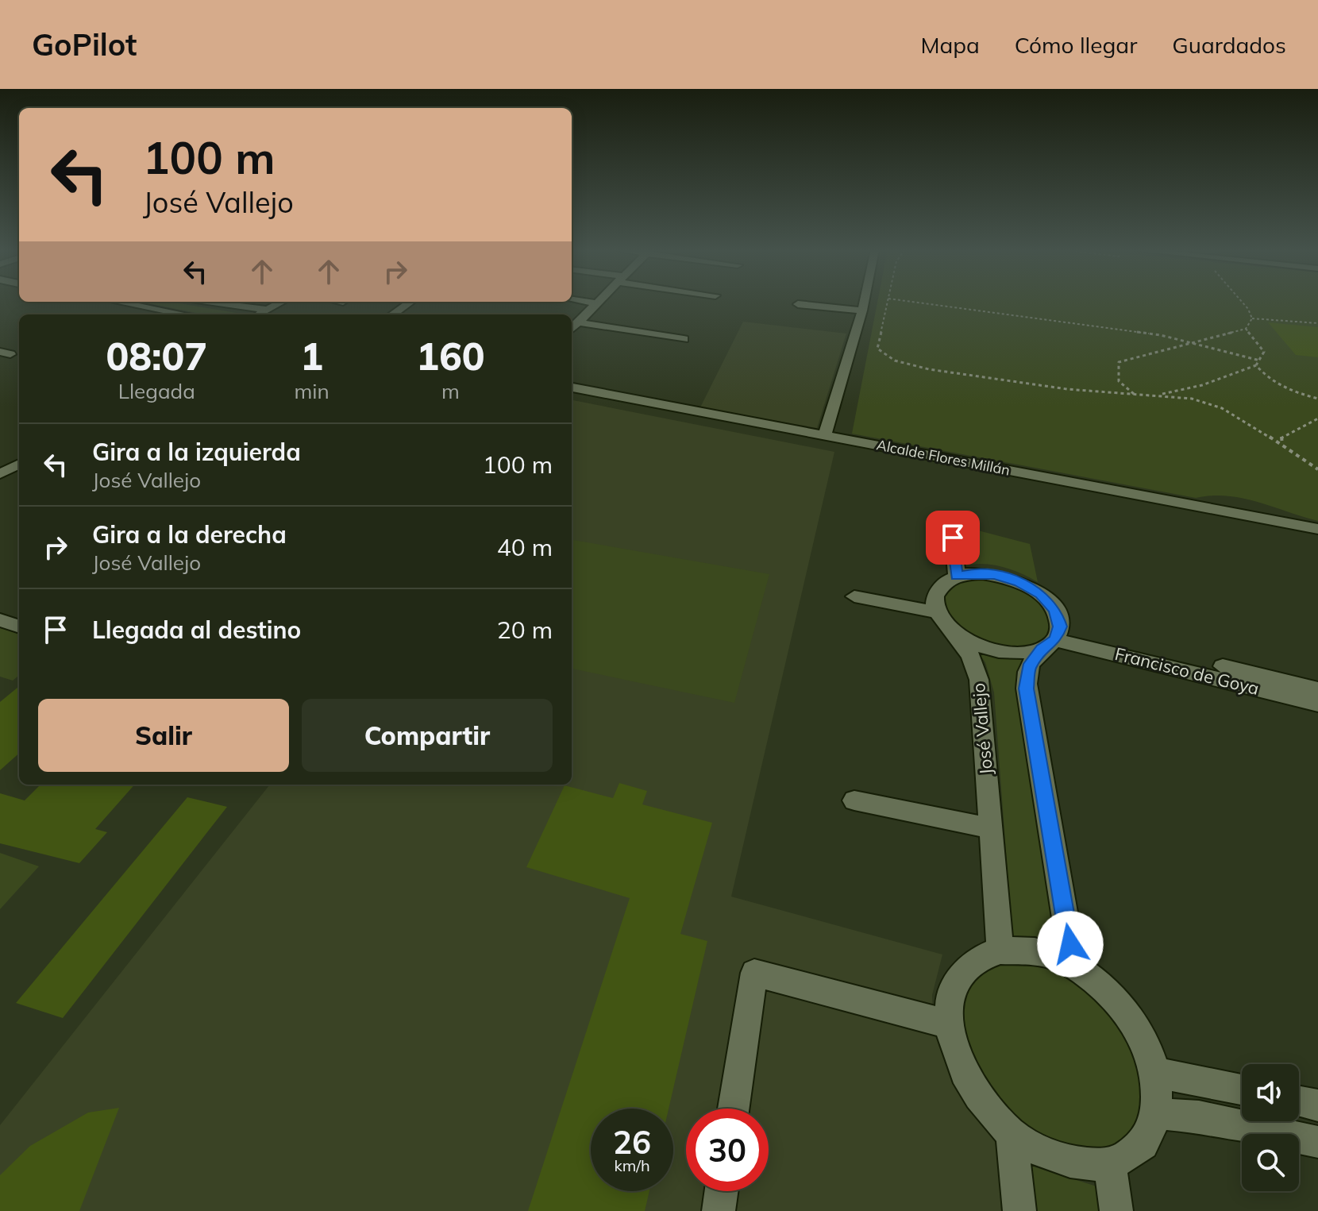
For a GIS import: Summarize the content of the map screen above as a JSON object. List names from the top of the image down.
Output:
{
  "streets": {
    "street": ["Alcalde Flores Millán", "Francisco de Goya", "José Vallejo"]
  },
  "crossings": [
    ["Francisco de Goya", "José Vallejo"]
  ],
  "page": {
    "header": "GoPilot",
    "nav": ["Mapa", "Cómo llegar", "Guardados"],
    "turn": ["100 m", "José Vallejo"],
    "eta": [
      "08:07",
      "Llegada",
      "1",
      "min",
      "160",
      "m"
    ],
    "list": [
      {
        "name": "Gira a la izquierda",
        "note": "José Vallejo",
        "value": "100 m"
      },
      {
        "name": "Gira a la derecha",
        "note": "José Vallejo",
        "value": "40 m"
      },
      {
        "name": "Llegada al destino",
        "value": "20 m"
      }
    ],
    "buttons": ["Salir", "Compartir"],
    "speed": "26 km/h",
    "limit": "30"
  }
}
